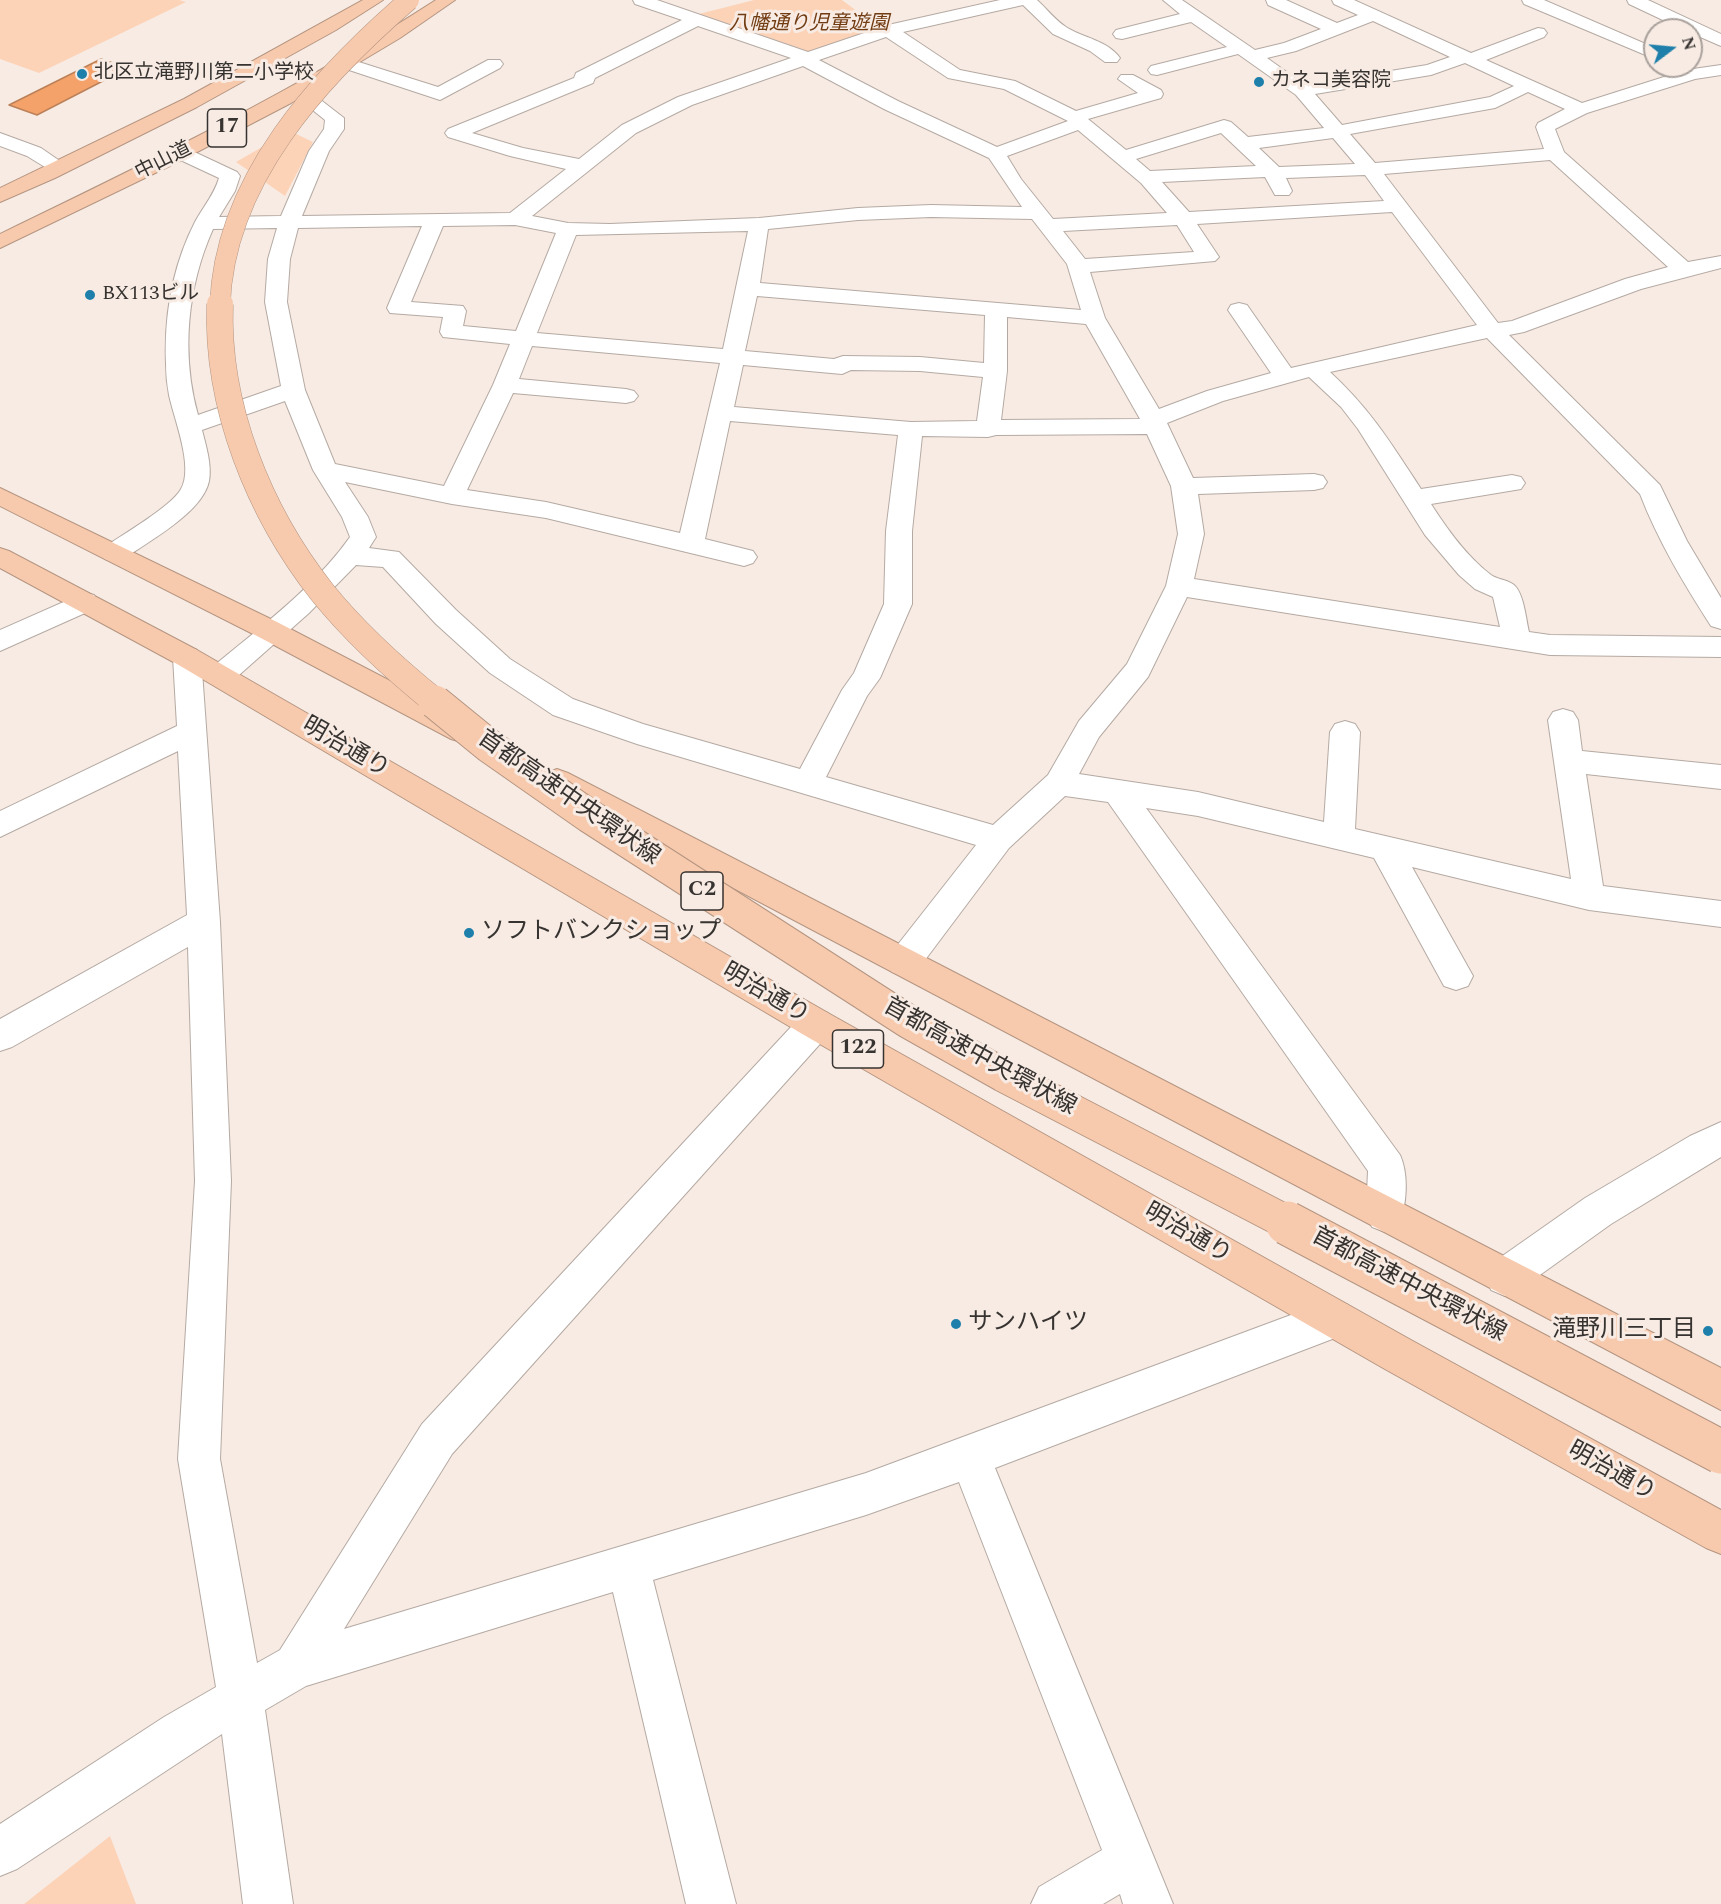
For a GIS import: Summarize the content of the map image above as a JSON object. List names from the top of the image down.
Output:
{
  "streets": {
    "highway": [
      "17",
      "中山道",
      "明治通り",
      "首都高速中央環状線",
      "C2",
      "122"
    ]
  },
  "parks": ["八幡通り児童遊園"],
  "places": [
    "北区立滝野川第二小学校",
    "カネコ美容院",
    "BX113ビル",
    "ソフトバンクショップ",
    "サンハイツ",
    "滝野川三丁目"
  ],
  "north": "right"
}
